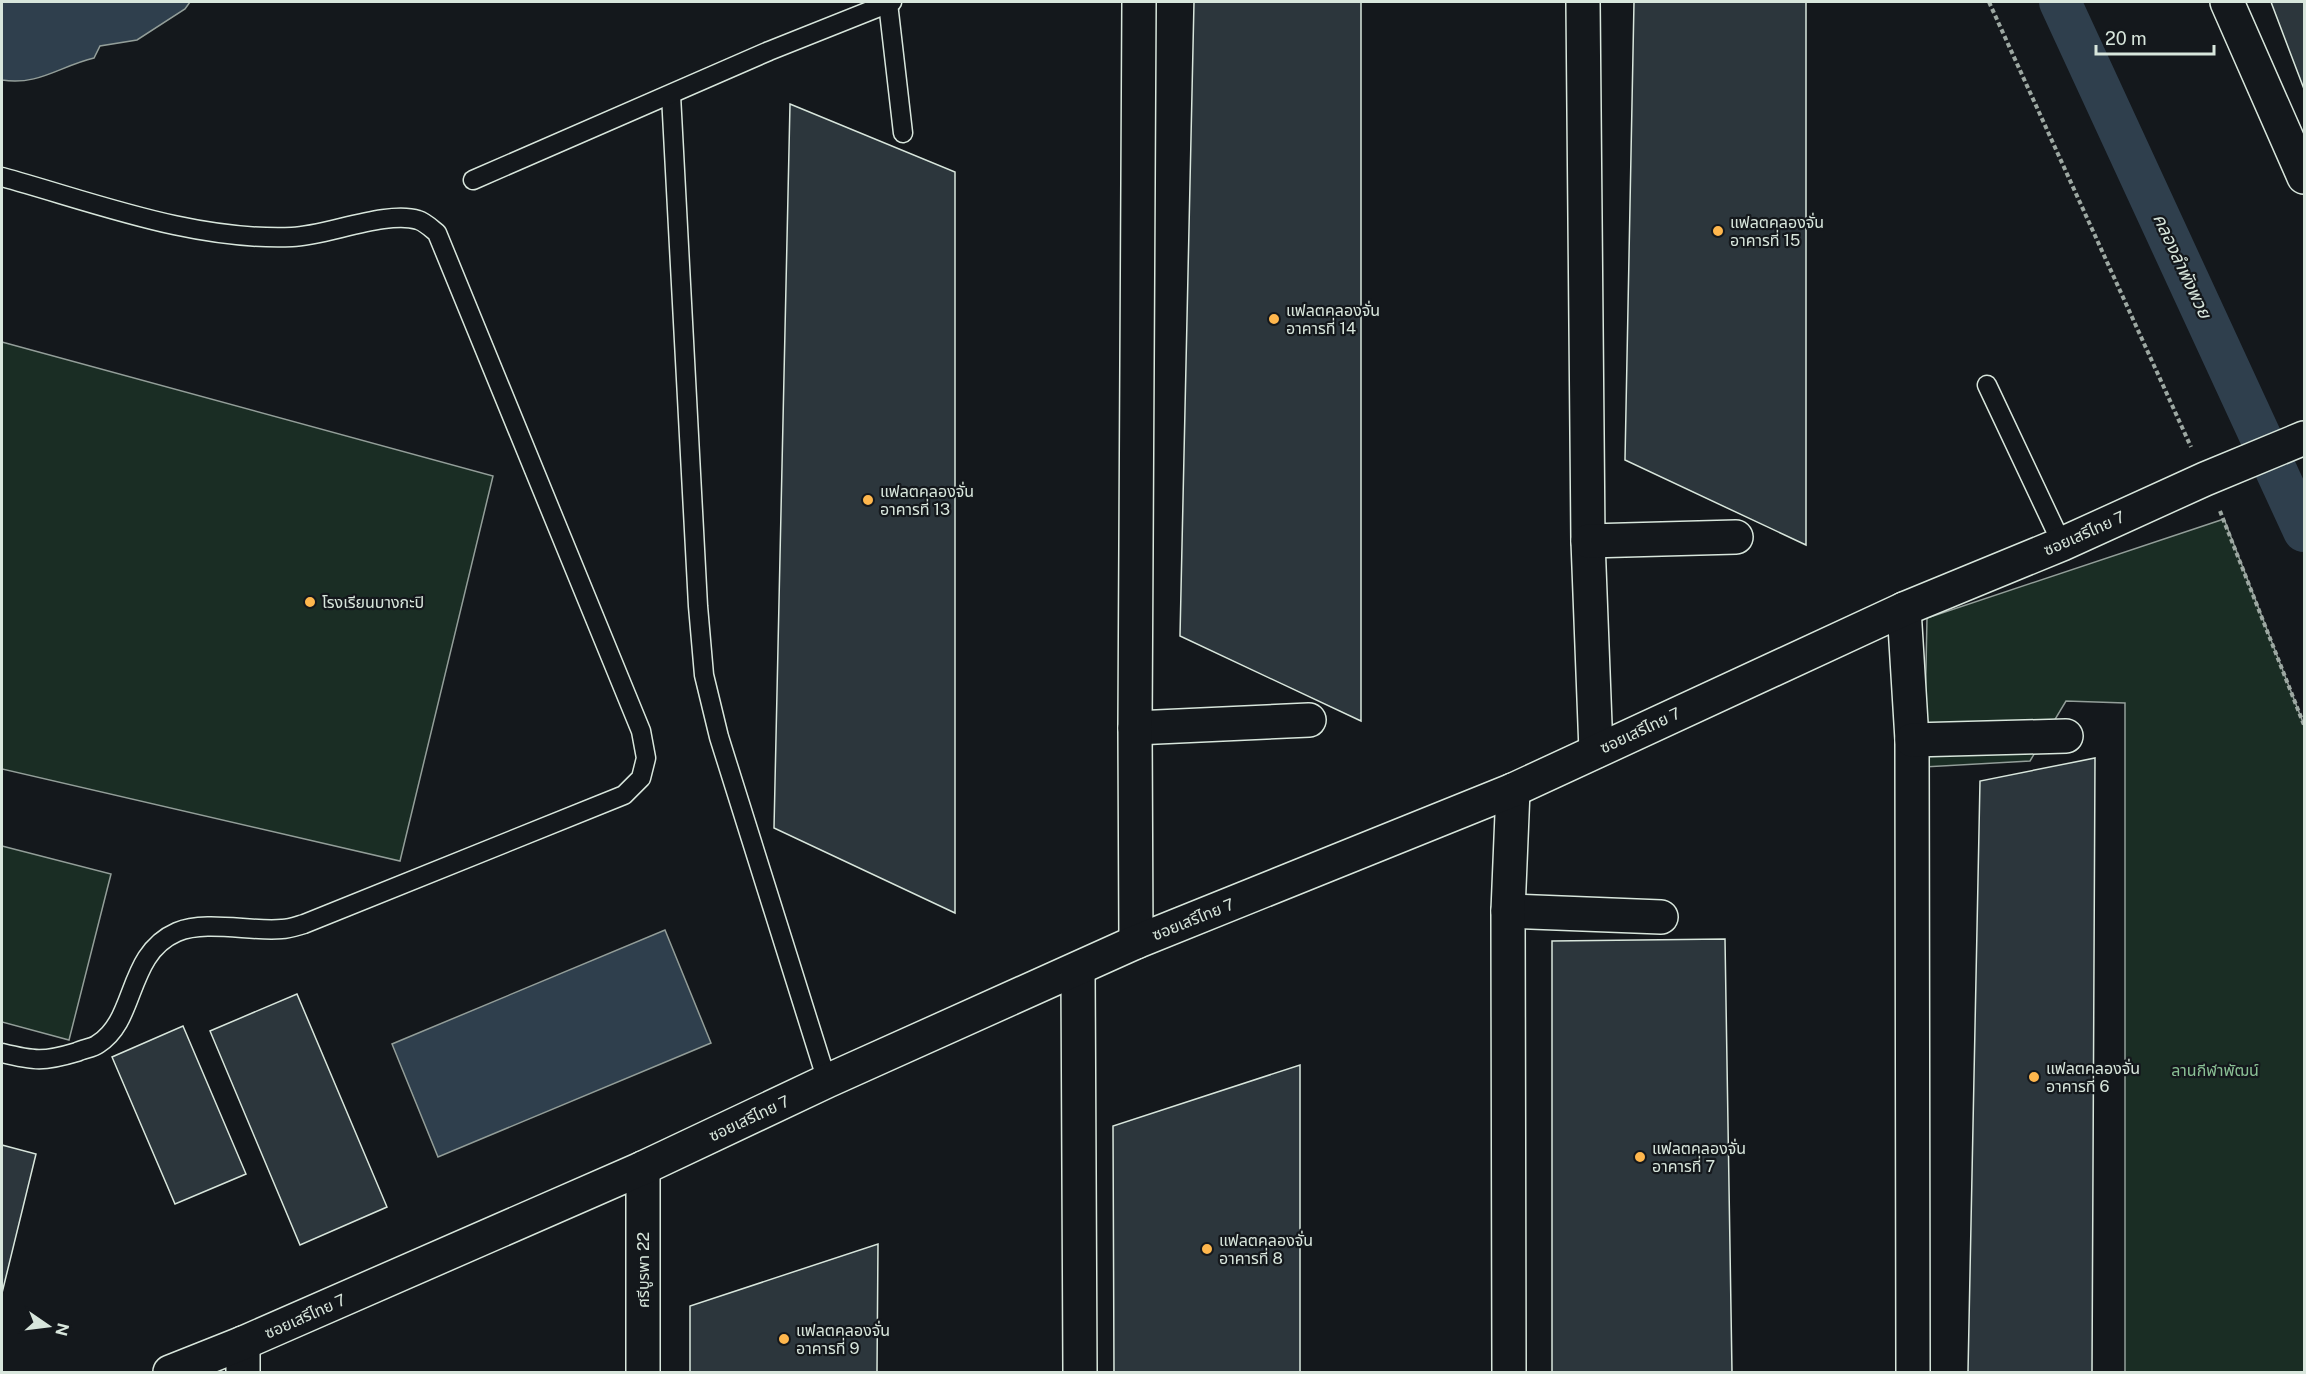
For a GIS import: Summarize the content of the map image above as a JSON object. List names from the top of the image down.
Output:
{
  "streets": {
    "street": ["ซอยเสรีไทย 7", "ศรีบูรพา 22"]
  },
  "crossings": [
    ["ซอยเสรีไทย 7", "ศรีบูรพา 22"]
  ],
  "water": ["คลองลำพังพวย"],
  "parks": ["ลานกีฬาพัฒน์"],
  "places": [
    "แฟลตคลองจั่น อาคารที่ 15",
    "แฟลตคลองจั่น อาคารที่ 14",
    "แฟลตคลองจั่น อาคารที่ 13",
    "โรงเรียนบางกะปิ",
    "แฟลตคลองจั่น อาคารที่ 6",
    "แฟลตคลองจั่น อาคารที่ 7",
    "แฟลตคลองจั่น อาคารที่ 8",
    "แฟลตคลองจั่น อาคารที่ 9"
  ],
  "scale_bar": "20 m",
  "north": "right"
}
